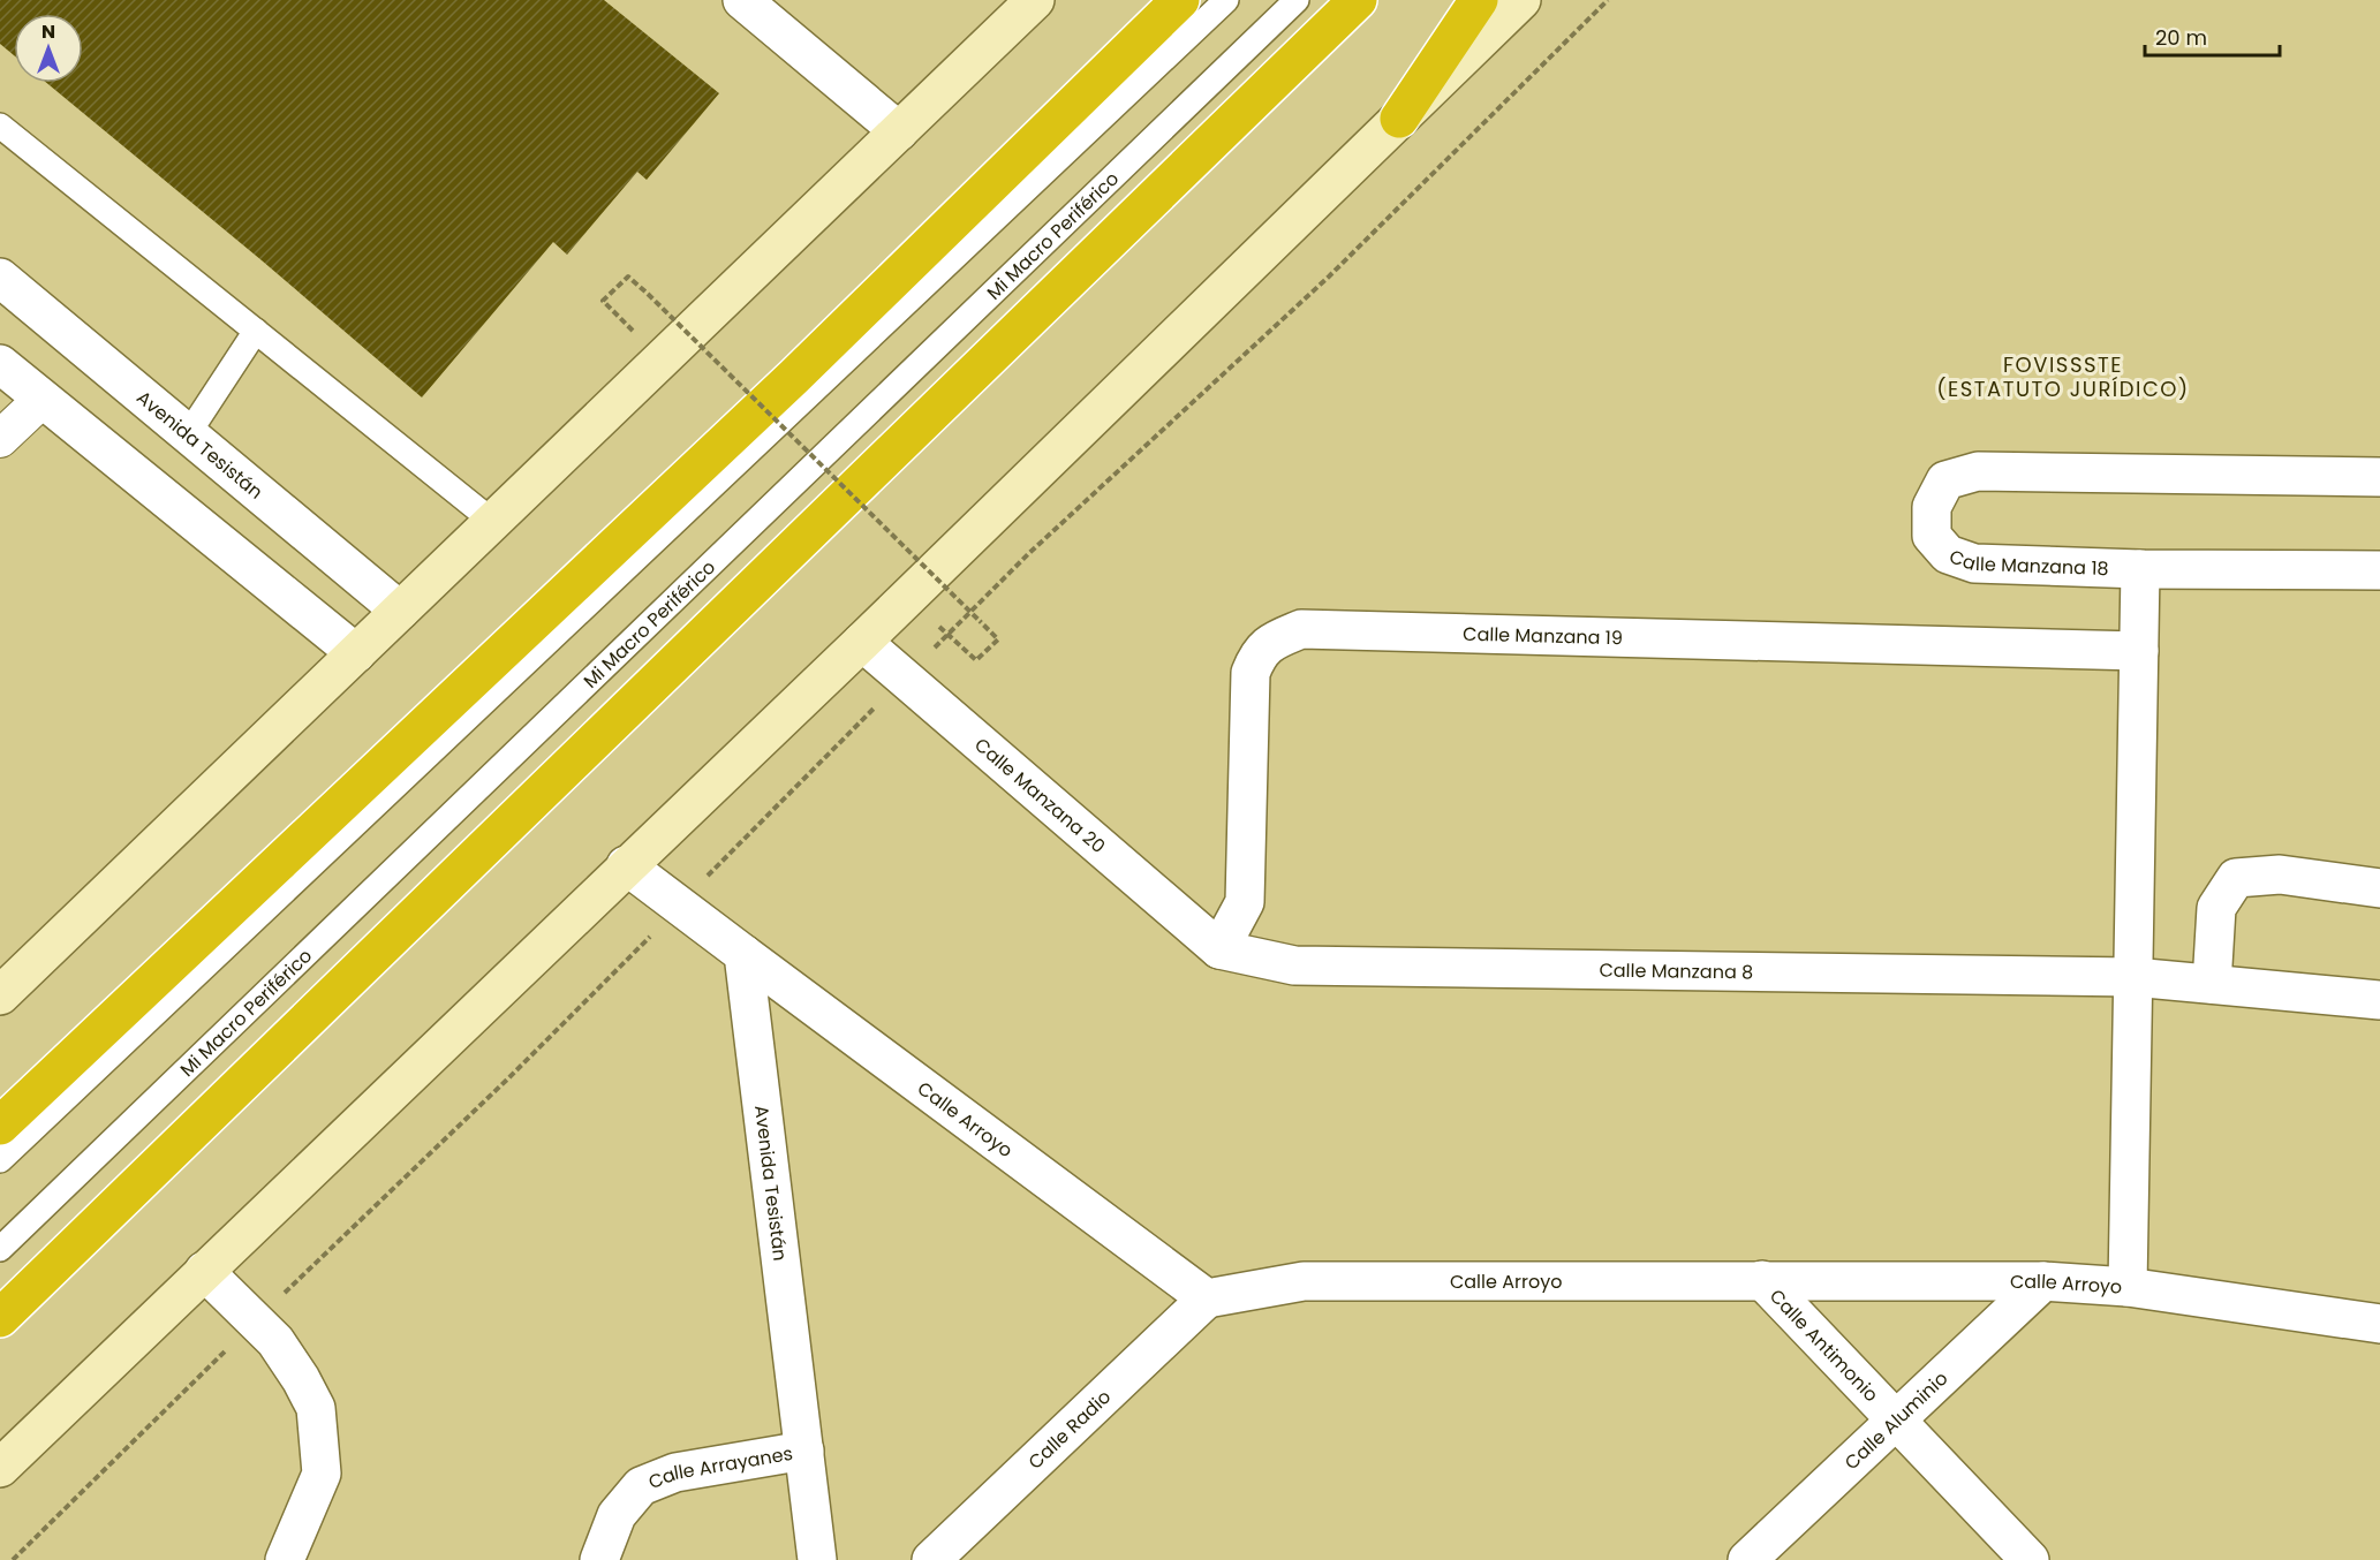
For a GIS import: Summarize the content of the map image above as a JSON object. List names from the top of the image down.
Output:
{
  "streets": {
    "street": [
      "Avenida Tesistán",
      "Calle Manzana 18",
      "Calle Manzana 19",
      "Calle Manzana 20",
      "Calle Manzana 8",
      "Calle Arroyo",
      "Calle Antimonio",
      "Calle Aluminio",
      "Calle Radio",
      "Calle Arrayanes"
    ],
    "lane": ["Mi Macro Periférico"]
  },
  "crossings": [
    ["Avenida Tesistán", "Calle Arroyo"],
    ["Avenida Tesistán", "Calle Arrayanes"],
    ["Calle Manzana 19", "Calle Manzana 20"],
    ["Calle Manzana 19", "Calle Manzana 8"],
    ["Calle Manzana 20", "Calle Manzana 8"],
    ["Calle Arroyo", "Calle Antimonio"],
    ["Calle Arroyo", "Calle Aluminio"],
    ["Calle Arroyo", "Calle Radio"],
    ["Calle Antimonio", "Calle Aluminio"]
  ],
  "districts": ["FOVISSSTE (ESTATUTO JURÍDICO)"],
  "scale_bar": "20 m",
  "north": "top"
}
